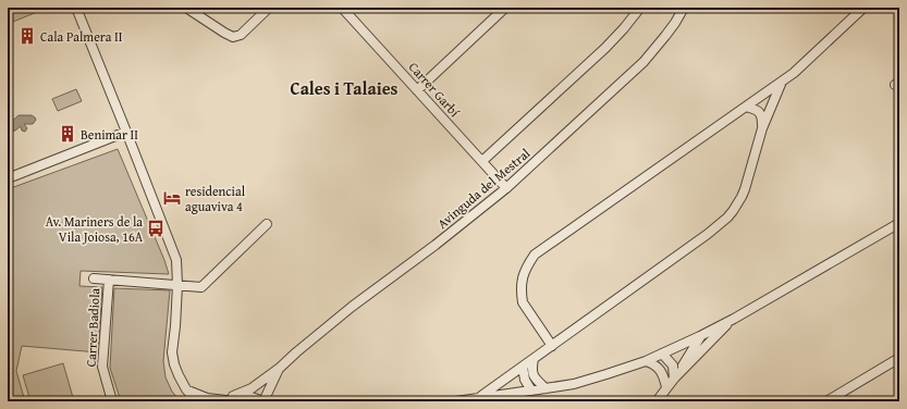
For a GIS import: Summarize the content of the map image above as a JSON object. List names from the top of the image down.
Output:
{
  "streets": {
    "street": ["Carrer Garbí", "Avinguda del Mestral", "Carrer Badiola"]
  },
  "crossings": [
    ["Carrer Garbí", "Avinguda del Mestral"]
  ],
  "districts": ["Cales i Talaies"],
  "places": {
    "building": ["Cala Palmera II", "Benimar II"],
    "hotel": ["residencial aguaviva 4"],
    "bus stop": ["Av. Mariners de la Vila Joiosa, 16A"]
  }
}
